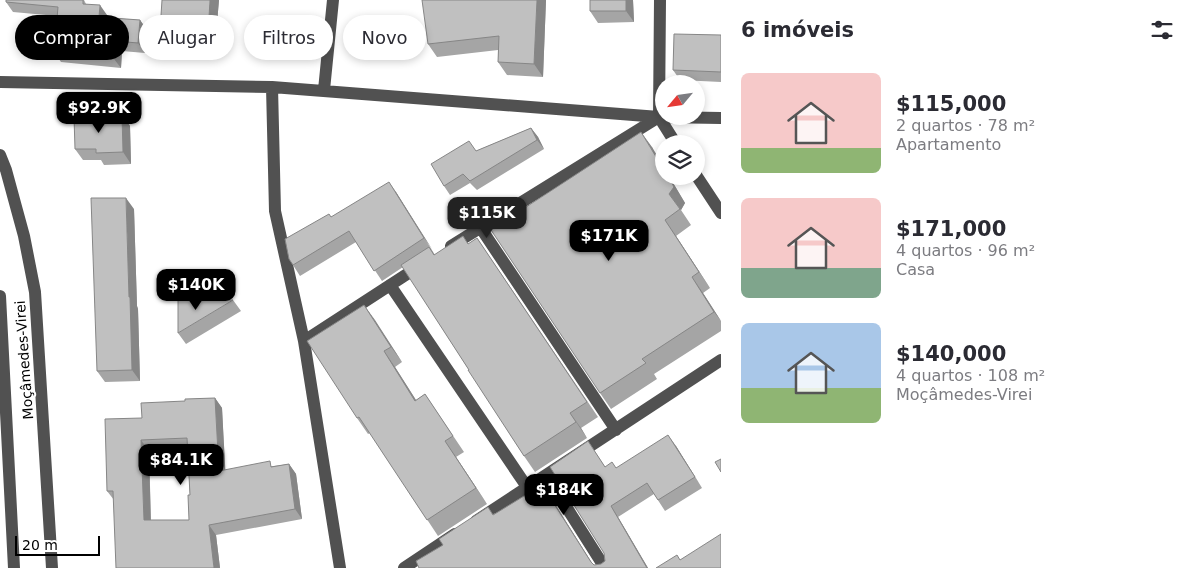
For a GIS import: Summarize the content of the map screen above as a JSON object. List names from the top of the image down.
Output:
{
  "streets": {
    "street": ["Moçâmedes-Virei"]
  },
  "scale_bar": "20 m",
  "north": "bottom left",
  "page": {
    "heading": "6 imóveis",
    "chip": [
      "Comprar",
      "Alugar",
      "Filtros",
      "Novo"
    ],
    "list": [
      {
        "name": "$115,000",
        "note": "2 quartos · 78 m² · Apartamento"
      },
      {
        "name": "$171,000",
        "note": "4 quartos · 96 m² · Casa"
      },
      {
        "name": "$140,000",
        "note": "4 quartos · 108 m² · Moçâmedes-Virei"
      }
    ],
    "price": [
      "$92.9K",
      "$115K",
      "$171K",
      "$140K",
      "$84.1K",
      "$184K"
    ],
    "scale": "20 m"
  }
}
